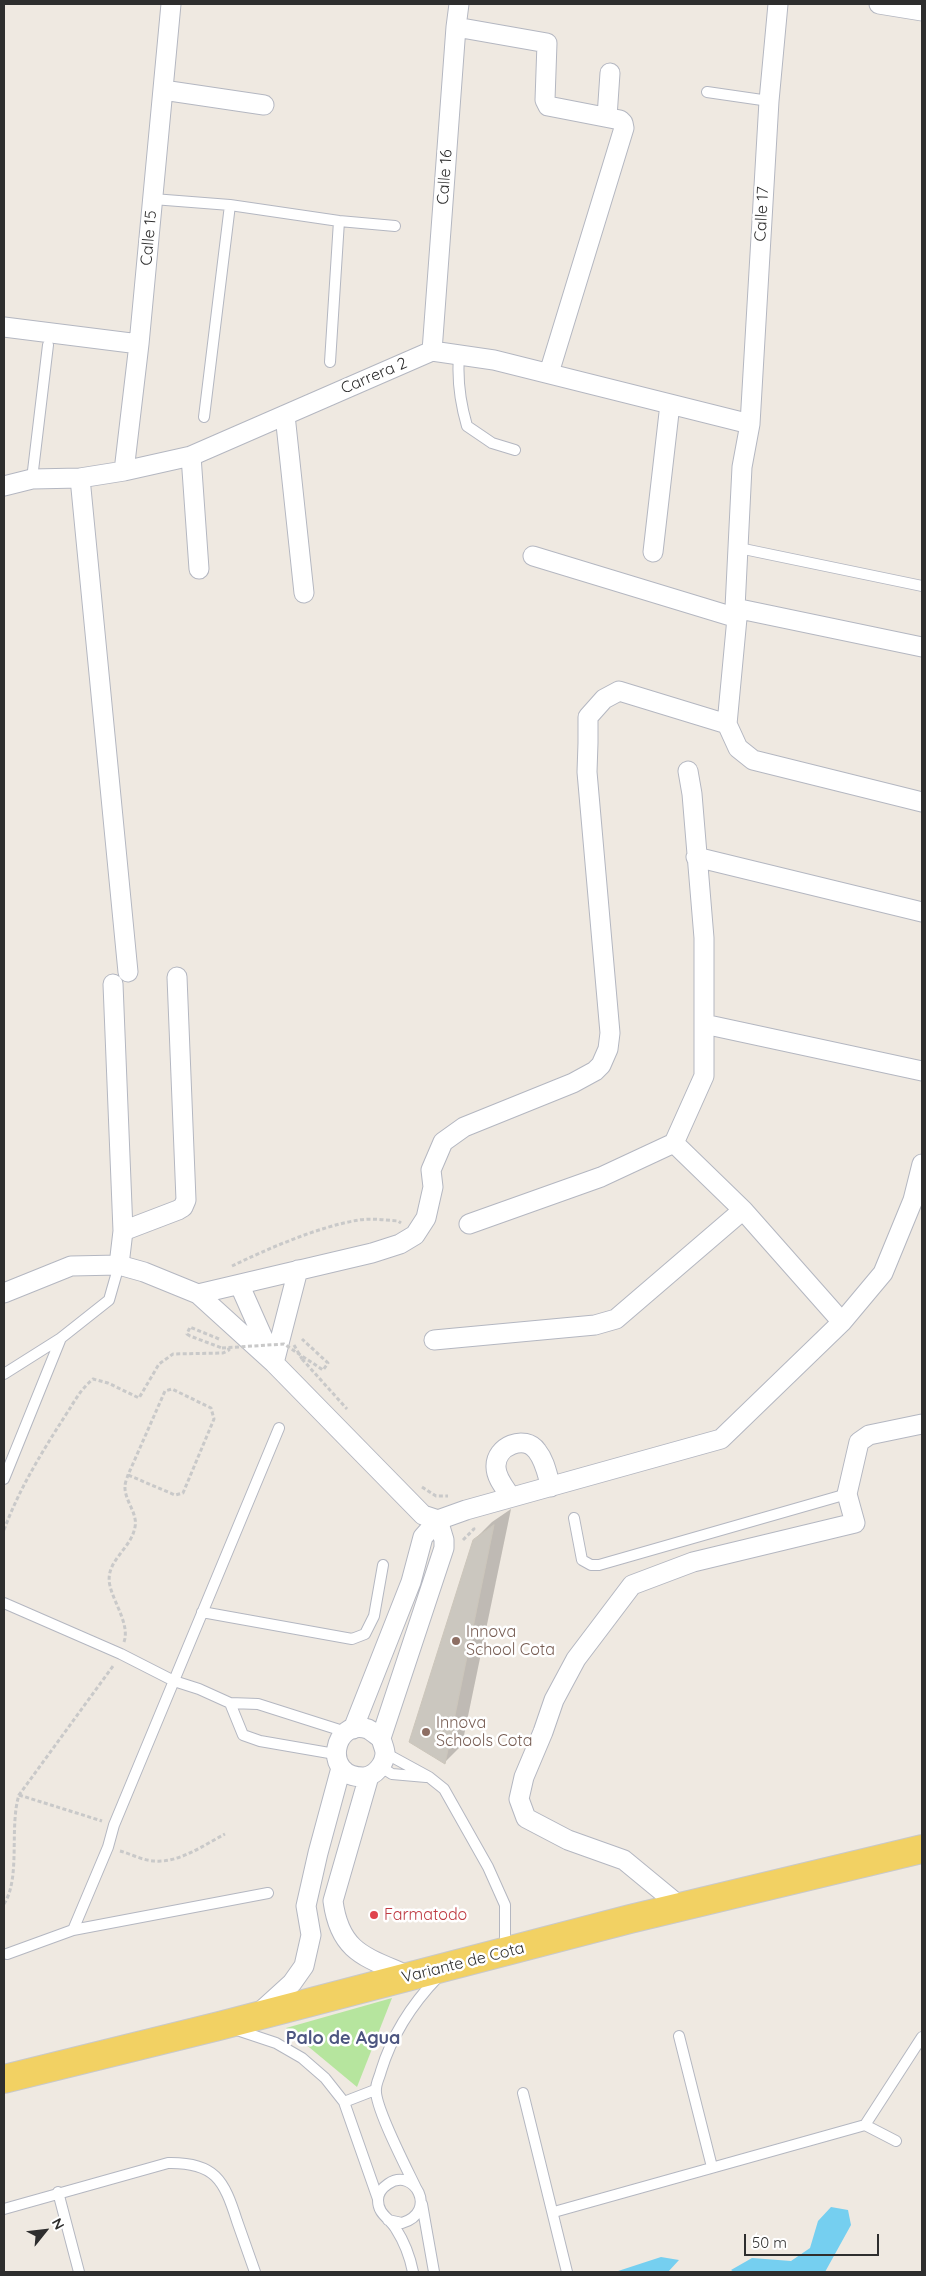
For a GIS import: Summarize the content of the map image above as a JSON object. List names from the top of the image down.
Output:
{
  "streets": {
    "main road": ["Variante de Cota"],
    "street": [
      "Calle 16",
      "Calle 17",
      "Calle 15",
      "Carrera 2"
    ]
  },
  "crossings": [
    ["Calle 16", "Carrera 2"],
    ["Calle 15", "Carrera 2"]
  ],
  "districts": ["Palo de Agua"],
  "places": ["Innova School Cota", "Innova Schools Cota", "Farmatodo"],
  "scale_bar": "50 m",
  "north": "top right"
}
